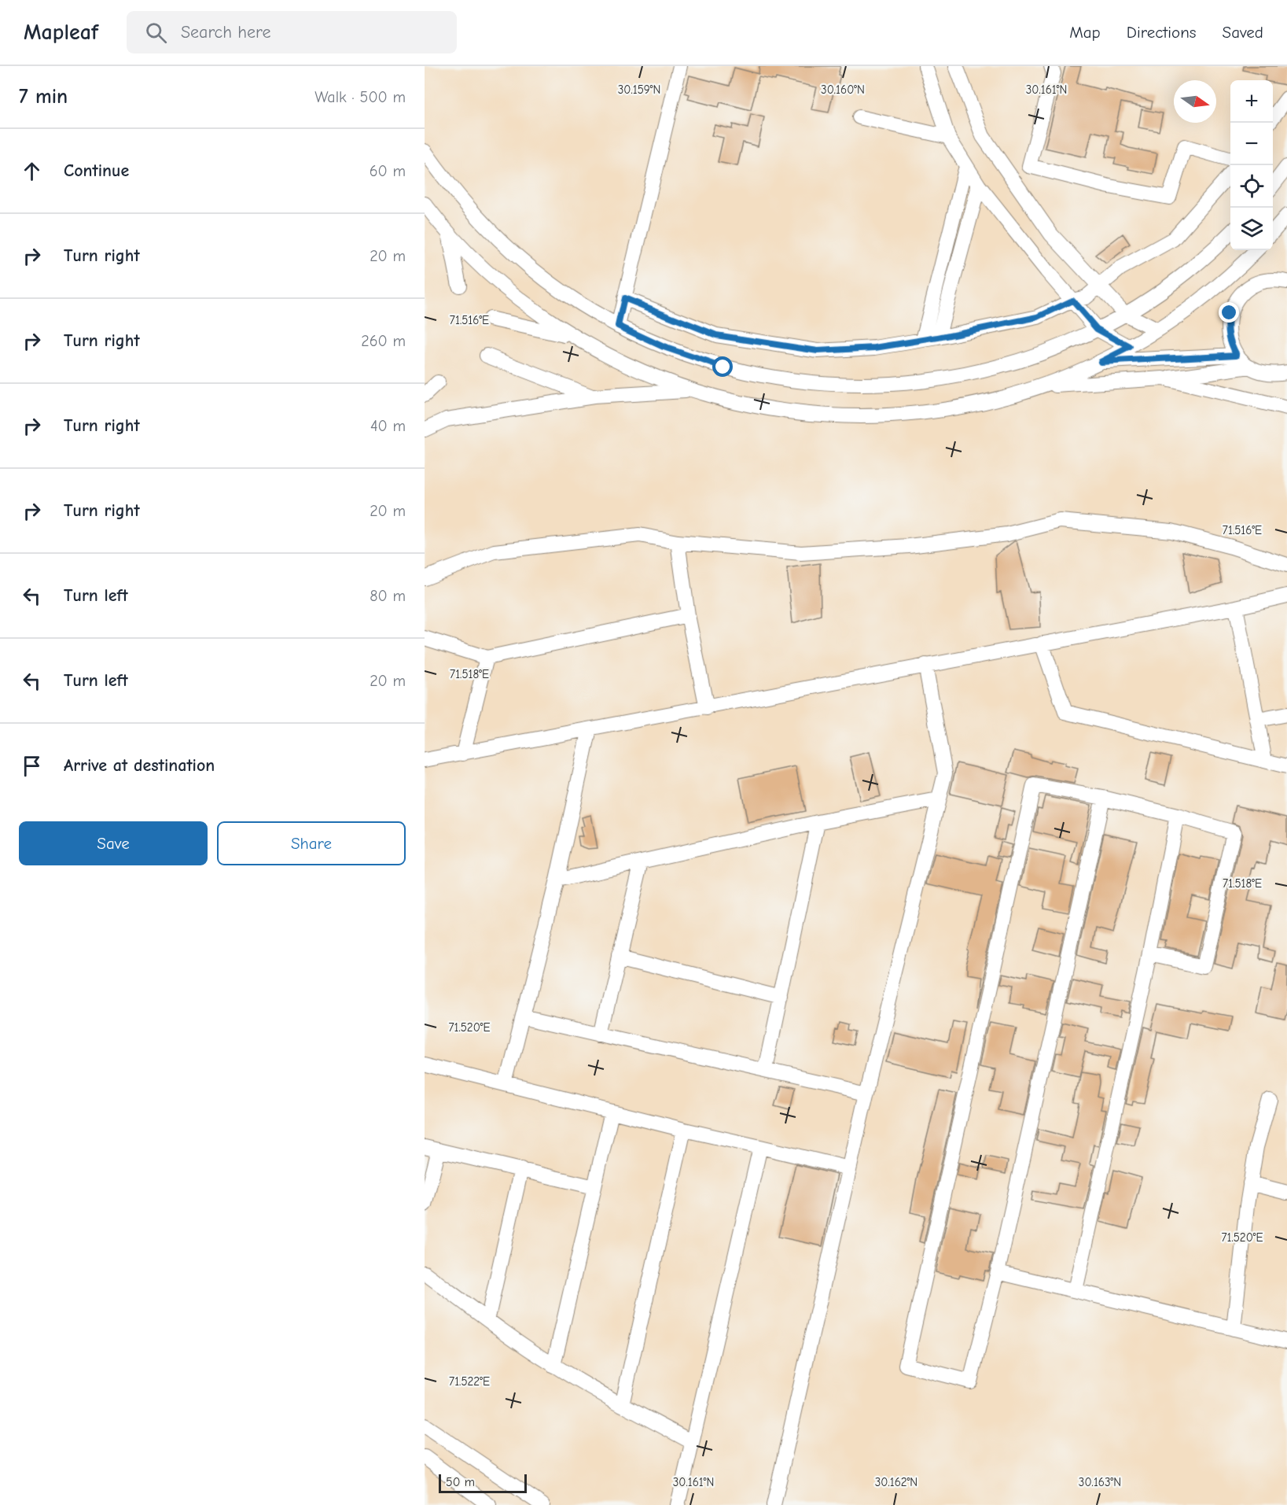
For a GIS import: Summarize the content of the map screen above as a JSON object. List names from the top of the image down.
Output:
{
  "scale_bar": "50 m",
  "north": "right",
  "page": {
    "header": "Mapleaf",
    "search": "Search here",
    "nav": ["Map", "Directions", "Saved"],
    "heading": ["7 min", "Walk · 500 m"],
    "map_buttons": ["+", "−"],
    "list": [
      ["Continue", "60 m"],
      ["Turn right", "20 m"],
      ["Turn right", "260 m"],
      ["Turn right", "40 m"],
      ["Turn right", "20 m"],
      ["Turn left", "80 m"],
      ["Turn left", "20 m"],
      "Arrive at destination"
    ],
    "buttons": ["Save", "Share"],
    "scale": "50 m"
  },
  "coordinates": [
    "30.159°N",
    "30.160°N",
    "30.161°N",
    "71.516°E",
    "71.518°E",
    "71.520°E",
    "71.522°E",
    "30.162°N",
    "30.163°N"
  ]
}
